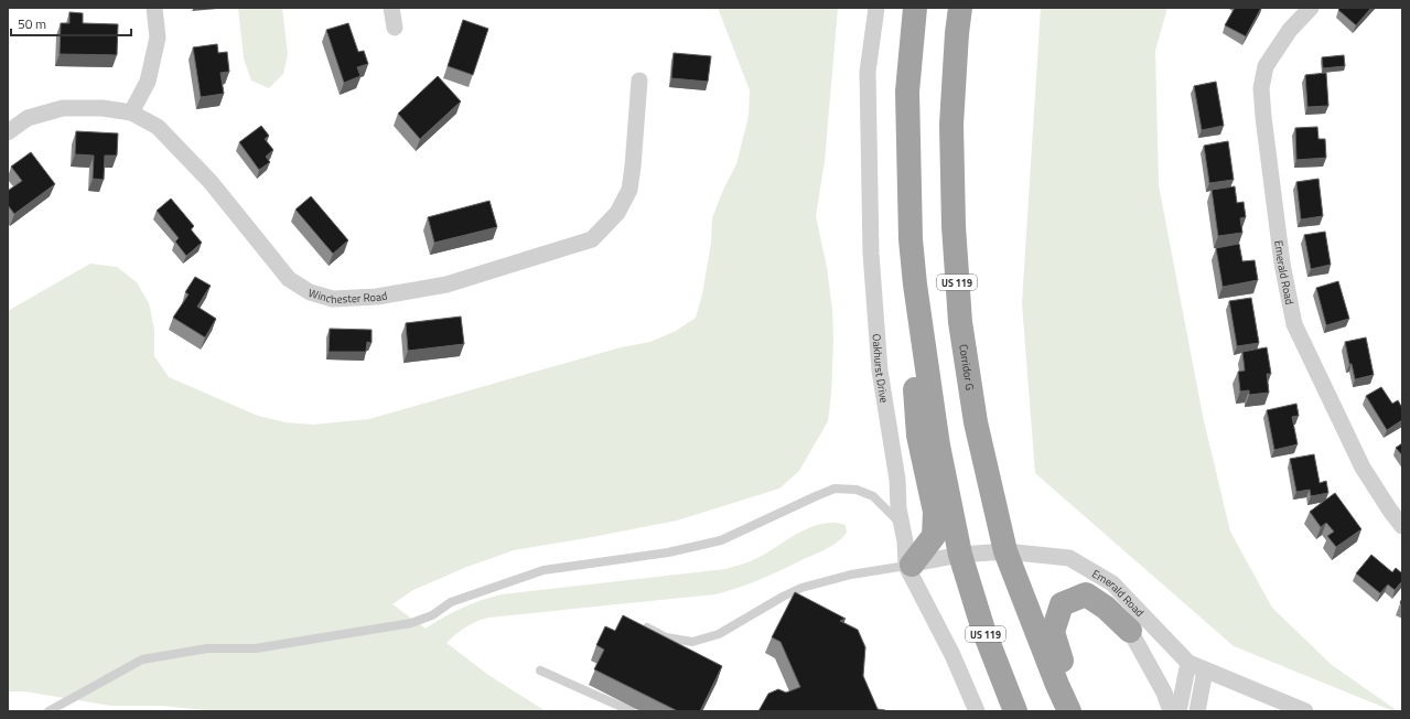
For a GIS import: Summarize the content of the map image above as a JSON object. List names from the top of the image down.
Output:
{
  "streets": {
    "highway": ["US 119", "Corridor G"],
    "street": ["Emerald Road", "Winchester Road", "Oakhurst Drive"]
  },
  "crossings": [
    ["Emerald Road", "US 119"],
    ["Emerald Road", "Corridor G"],
    ["Emerald Road", "Oakhurst Drive"]
  ],
  "scale_bar": "50 m"
}
